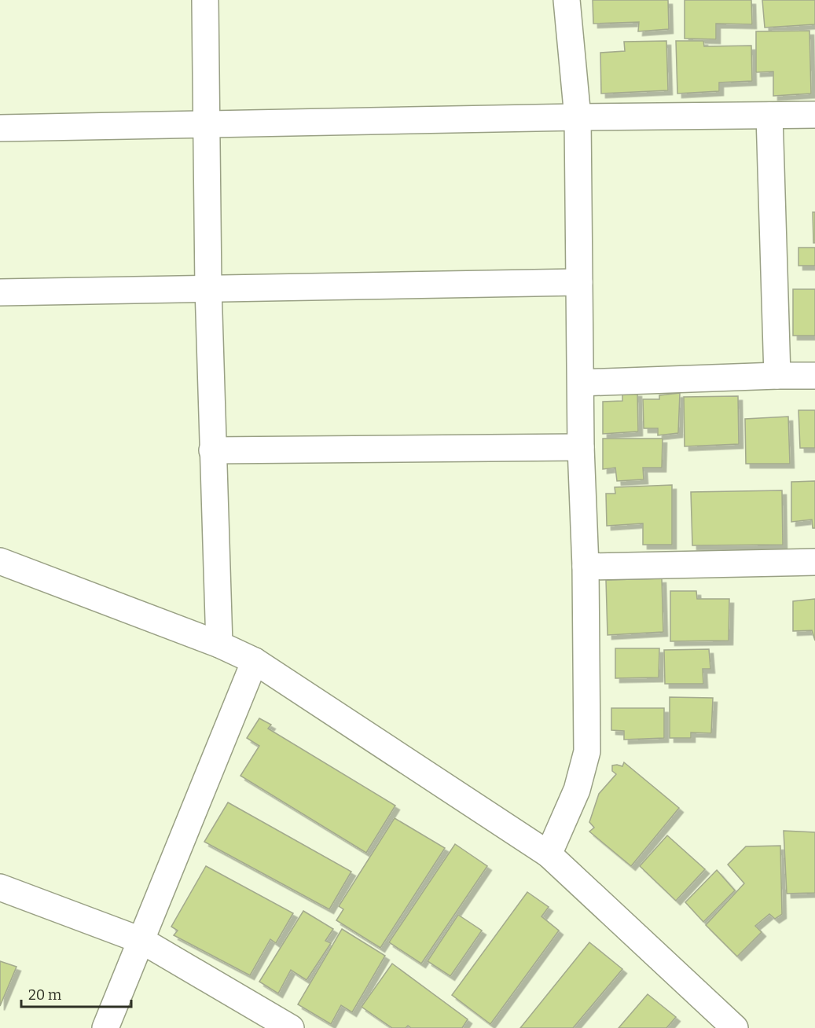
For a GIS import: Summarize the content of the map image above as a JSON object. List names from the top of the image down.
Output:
{
  "scale_bar": "20 m"
}
